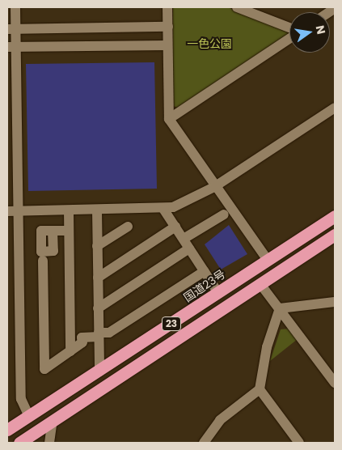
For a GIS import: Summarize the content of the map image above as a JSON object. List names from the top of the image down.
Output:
{
  "streets": {
    "highway": ["国道23号", "23"]
  },
  "parks": ["一色公園"],
  "north": "right"
}
